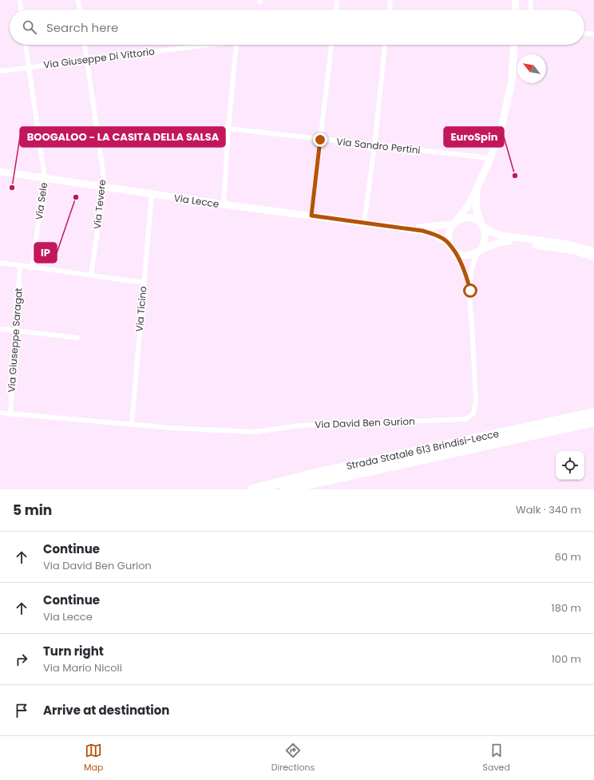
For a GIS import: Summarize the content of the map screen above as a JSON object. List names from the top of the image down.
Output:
{
  "streets": {
    "highway": ["Strada Statale 613 Brindisi-Lecce"],
    "street": [
      "Via Giuseppe Di Vittorio",
      "Via Sandro Pertini",
      "Via Sele",
      "Via Lecce",
      "Via Tevere",
      "Via Ticino",
      "Via Giuseppe Saragat",
      "Via David Ben Gurion"
    ]
  },
  "crossings": [
    ["Via Giuseppe Di Vittorio", "Via Sandro Pertini"],
    ["Via Giuseppe Di Vittorio", "Via Sele"],
    ["Via Giuseppe Di Vittorio", "Via Tevere"],
    ["Via Sele", "Via Lecce"],
    ["Via Lecce", "Via Tevere"],
    ["Via Lecce", "Via Ticino"],
    ["Via Lecce", "Via David Ben Gurion"],
    ["Via Ticino", "Via David Ben Gurion"],
    ["Via Giuseppe Saragat", "Via David Ben Gurion"]
  ],
  "places": ["EuroSpin", "BOOGALOO - LA CASITA DELLA SALSA", "IP"],
  "north": "top left",
  "page": {
    "search": "Search here",
    "heading": ["5 min", "Walk · 340 m"],
    "list": [
      ["Continue", "Via David Ben Gurion", "60 m"],
      ["Continue", "Via Lecce", "180 m"],
      ["Turn right", "Via Mario Nicoli", "100 m"],
      "Arrive at destination"
    ],
    "nav": ["Map", "Directions", "Saved"]
  }
}
